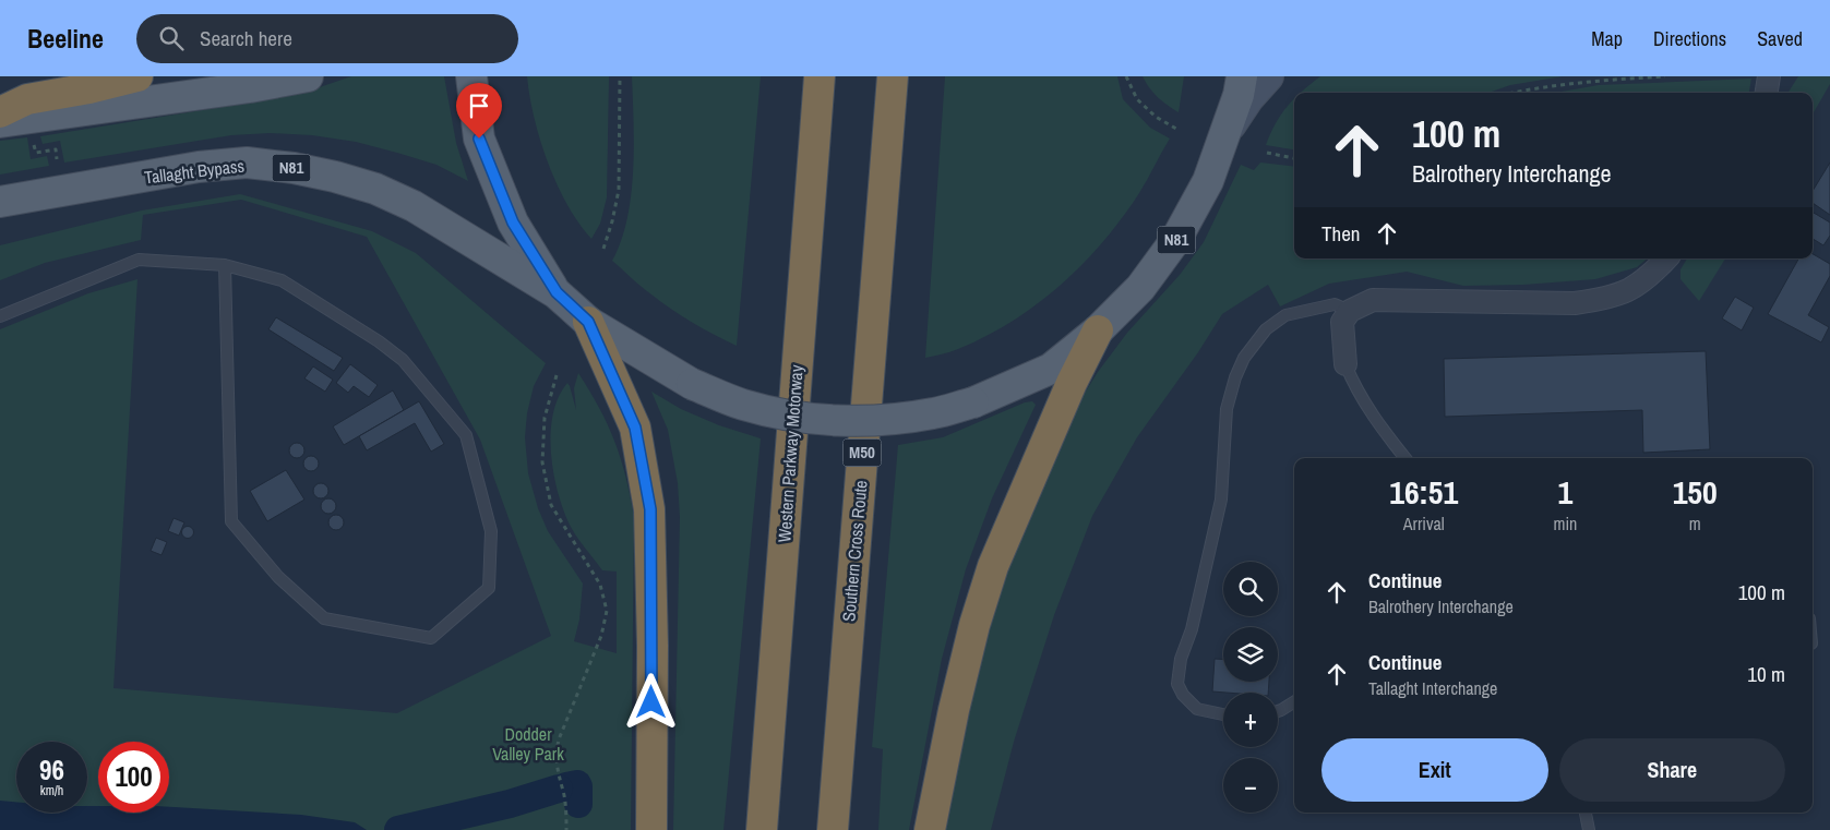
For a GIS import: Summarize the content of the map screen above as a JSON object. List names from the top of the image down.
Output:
{
  "streets": {
    "highway": ["M50", "Western Parkway Motorway", "Southern Cross Route"],
    "main road": ["N81", "Tallaght Bypass"]
  },
  "crossings": [
    ["N81", "Tallaght Bypass"]
  ],
  "parks": ["Dodder Valley Park"],
  "page": {
    "header": "Beeline",
    "search": "Search here",
    "nav": ["Map", "Directions", "Saved"],
    "turn": ["100 m", "Balrothery Interchange"],
    "then": "Then",
    "eta": [
      "16:51",
      "Arrival",
      "1",
      "min",
      "150",
      "m"
    ],
    "list": [
      {
        "name": "Continue",
        "note": "Balrothery Interchange",
        "value": "100 m"
      },
      {
        "name": "Continue",
        "note": "Tallaght Interchange",
        "value": "10 m"
      }
    ],
    "map_buttons": ["+", "−"],
    "buttons": ["Exit", "Share"],
    "speed": "96 km/h",
    "limit": "100"
  }
}
